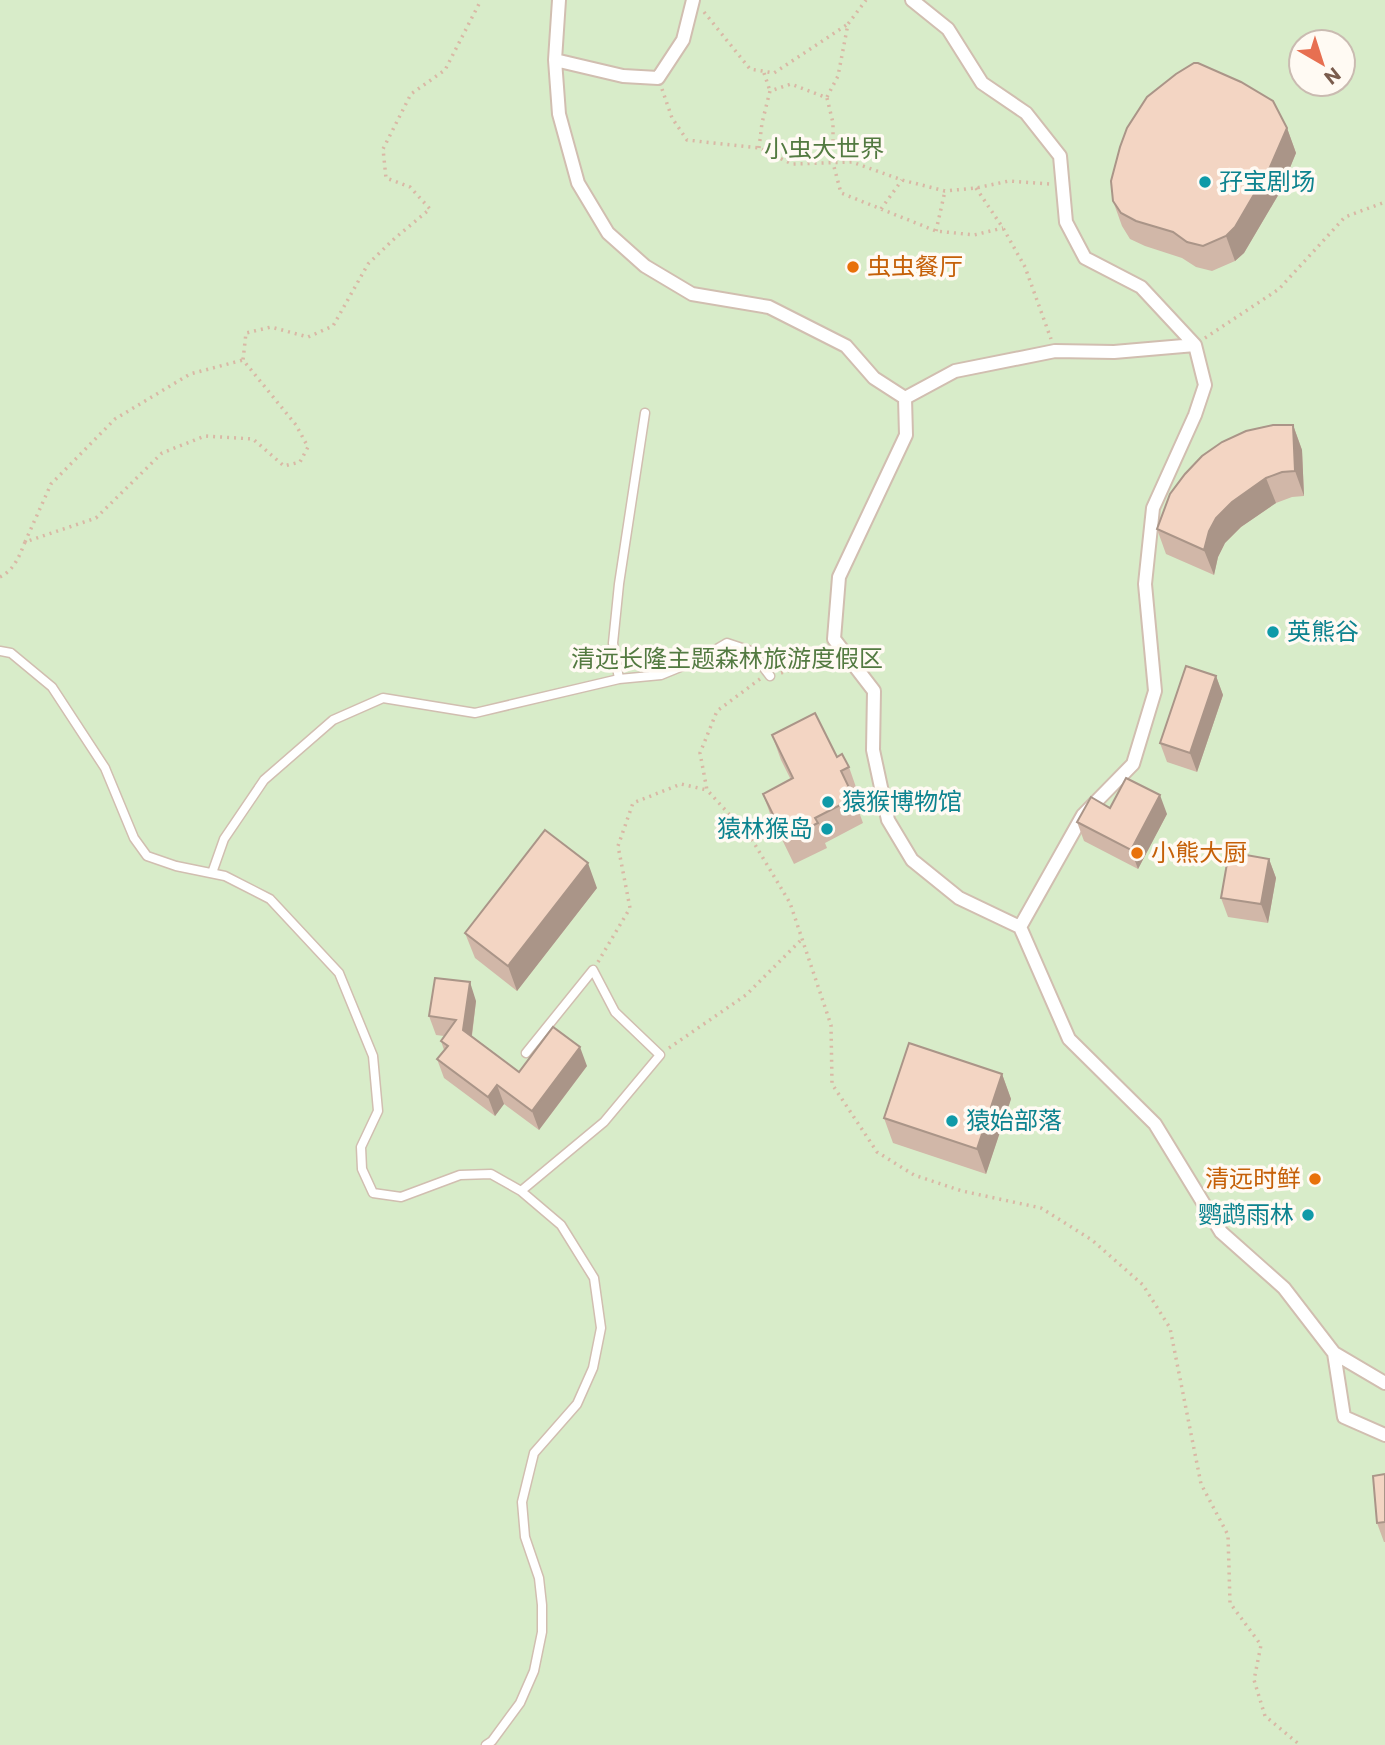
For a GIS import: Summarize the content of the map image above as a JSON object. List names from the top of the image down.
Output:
{
  "parks": ["小虫大世界", "清远长隆主题森林旅游度假区"],
  "places": [
    "孖宝剧场",
    "虫虫餐厅",
    "英熊谷",
    "猿猴博物馆",
    "猿林猴岛",
    "小熊大厨",
    "猿始部落",
    "清远时鲜",
    "鹦鹉雨林"
  ],
  "north": "bottom right"
}
